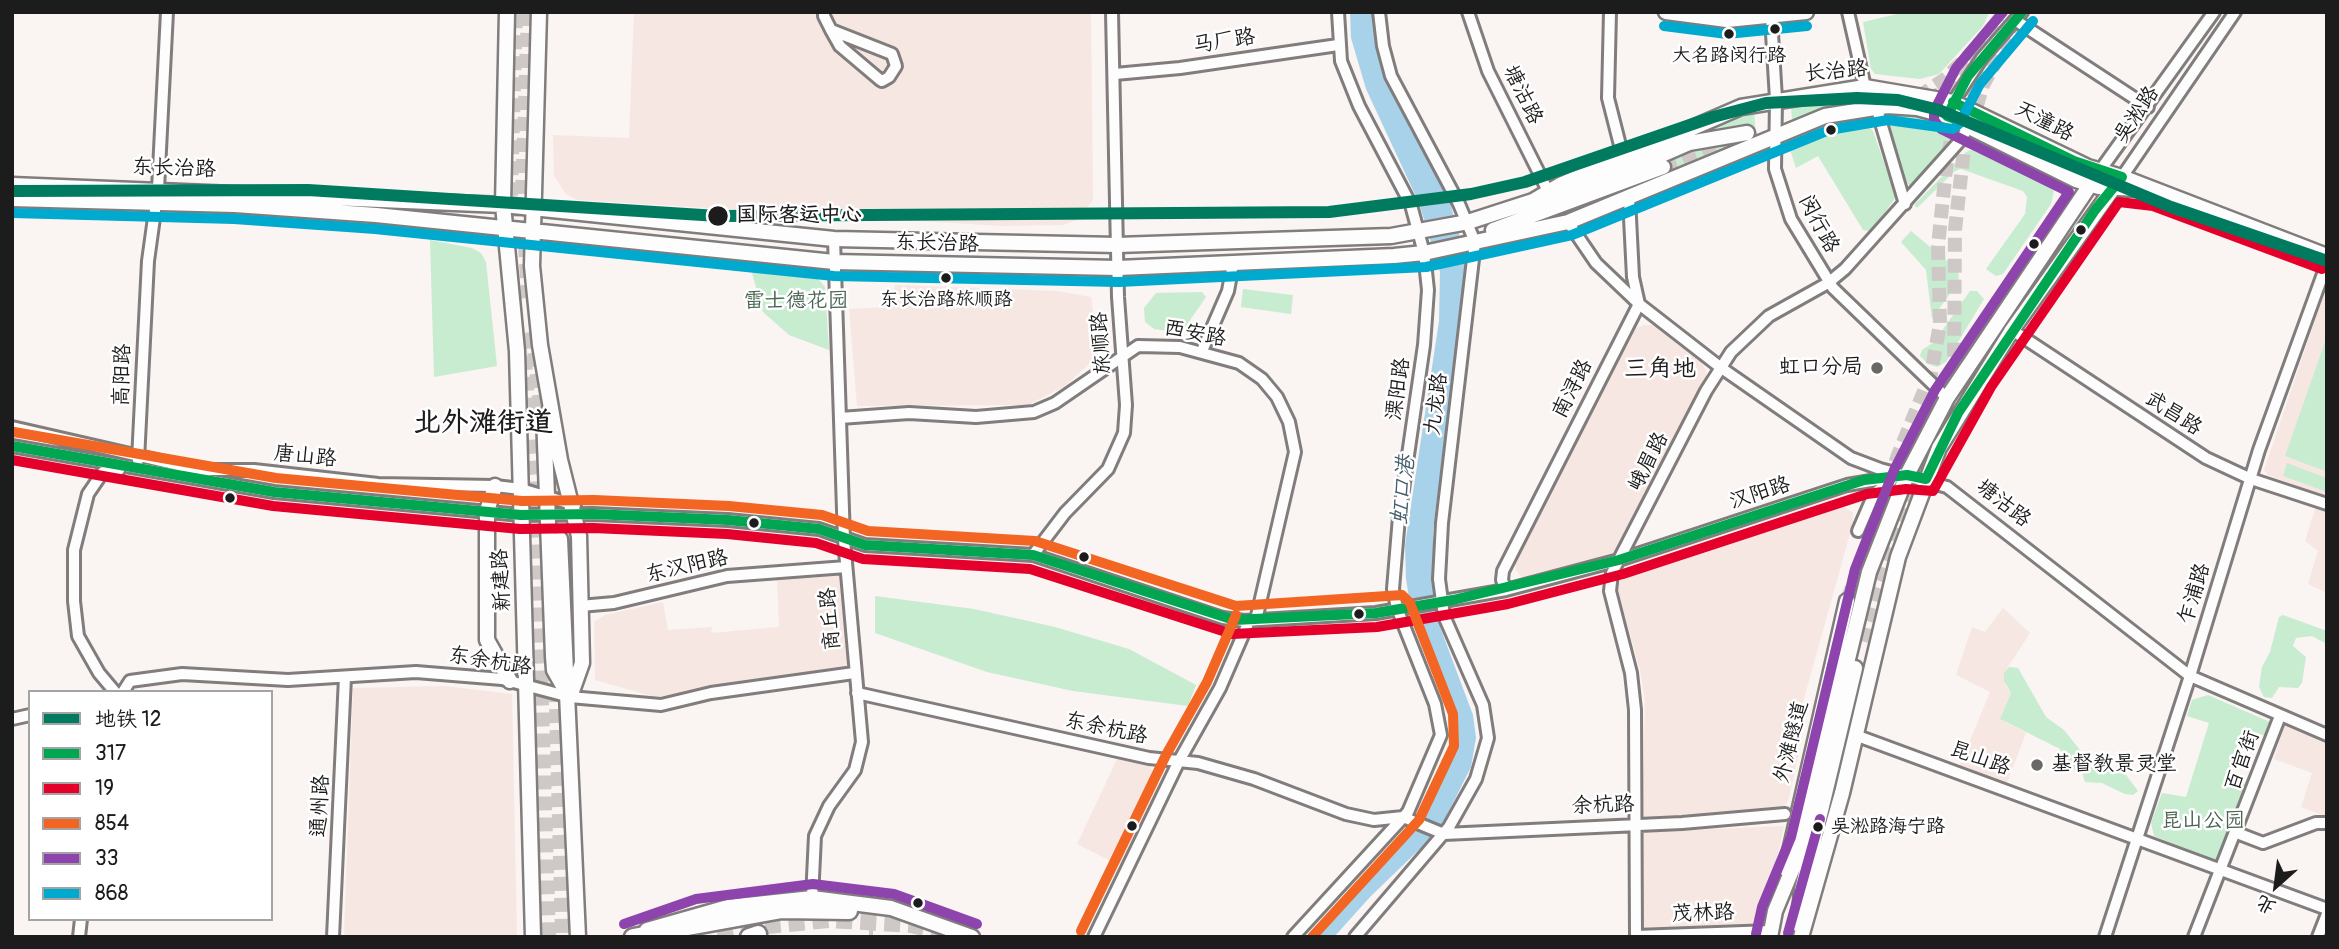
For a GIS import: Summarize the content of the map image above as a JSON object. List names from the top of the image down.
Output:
{
  "streets": {
    "main road": [
      "长治路",
      "吴淞路",
      "天潼路",
      "东长治路",
      "新建路",
      "外滩隧道"
    ],
    "street": [
      "马厂路",
      "塘沽路",
      "闵行路",
      "西安路",
      "旅顺路",
      "高阳路",
      "溧阳路",
      "南浔路",
      "九龙路",
      "武昌路",
      "唐山路",
      "峨眉路",
      "汉阳路",
      "东汉阳路",
      "乍浦路",
      "商丘路",
      "东余杭路",
      "昆山路",
      "百官街",
      "通州路",
      "余杭路",
      "茂林路"
    ]
  },
  "crossings": [
    ["马厂路", "旅顺路"],
    ["马厂路", "溧阳路"],
    ["长治路", "塘沽路"],
    ["长治路", "天潼路"],
    ["长治路", "东长治路"],
    ["长治路", "闵行路"],
    ["长治路", "溧阳路"],
    ["长治路", "九龙路"],
    ["塘沽路", "吴淞路"],
    ["塘沽路", "南浔路"],
    ["塘沽路", "峨眉路"],
    ["塘沽路", "汉阳路"],
    ["塘沽路", "乍浦路"],
    ["塘沽路", "百官街"],
    ["吴淞路", "天潼路"],
    ["吴淞路", "闵行路"],
    ["吴淞路", "武昌路"],
    ["吴淞路", "汉阳路"],
    ["吴淞路", "外滩隧道"],
    ["吴淞路", "昆山路"],
    ["吴淞路", "茂林路"],
    ["天潼路", "峨眉路"],
    ["东长治路", "旅顺路"],
    ["东长治路", "高阳路"],
    ["东长治路", "溧阳路"],
    ["东长治路", "新建路"],
    ["东长治路", "商丘路"],
    ["闵行路", "峨眉路"],
    ["西安路", "旅顺路"],
    ["西安路", "商丘路"],
    ["西安路", "东余杭路"],
    ["高阳路", "唐山路"],
    ["溧阳路", "汉阳路"],
    ["溧阳路", "东余杭路"],
    ["南浔路", "汉阳路"],
    ["九龙路", "汉阳路"],
    ["九龙路", "东余杭路"],
    ["九龙路", "余杭路"],
    ["武昌路", "乍浦路"],
    ["唐山路", "新建路"],
    ["唐山路", "商丘路"],
    ["峨眉路", "汉阳路"],
    ["峨眉路", "余杭路"],
    ["峨眉路", "茂林路"],
    ["东汉阳路", "商丘路"],
    ["新建路", "东余杭路"],
    ["乍浦路", "昆山路"],
    ["商丘路", "东余杭路"],
    ["东余杭路", "通州路"],
    ["东余杭路", "余杭路"],
    ["昆山路", "百官街"]
  ],
  "districts": ["三角地", "北外滩街道"],
  "water": ["虹口港"],
  "parks": ["雷士德花园", "昆山公园"],
  "places": [
    "大名路闵行路",
    "国际客运中心",
    "东长治路旅顺路",
    "虹口分局",
    "基督教景灵堂",
    "吴淞路海宁路"
  ],
  "lines": [
    "transit line 317",
    "transit line 33",
    "transit line 868",
    "metro line 12",
    "transit line 19",
    "transit line 854"
  ],
  "legend": [
    "地铁 12",
    "317",
    "19",
    "854",
    "33",
    "868"
  ],
  "north": "bottom left"
}
